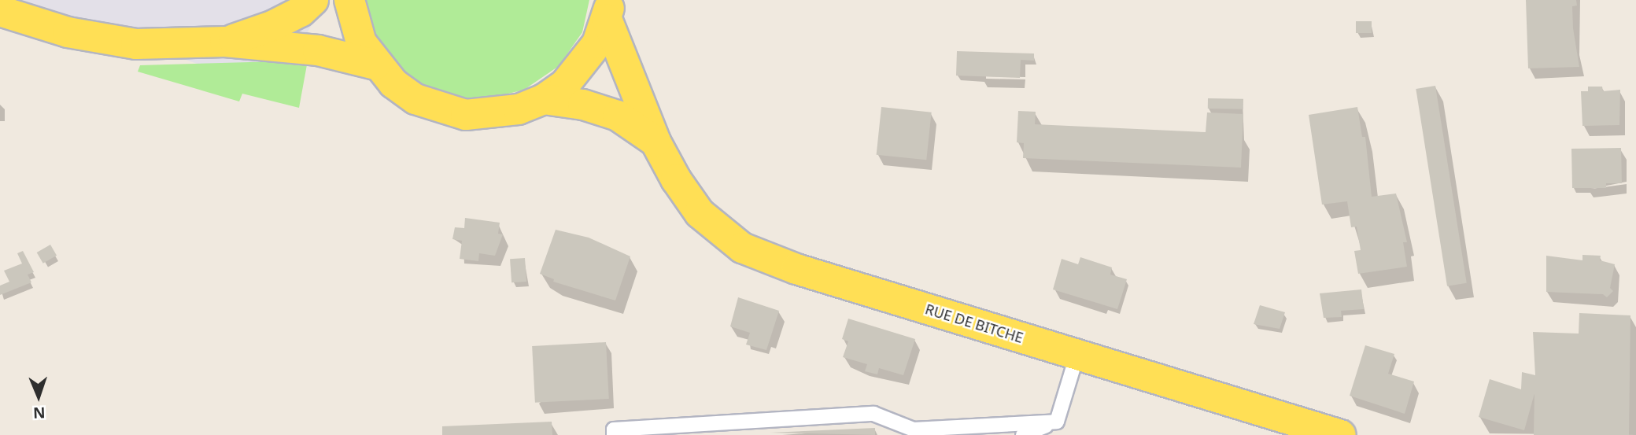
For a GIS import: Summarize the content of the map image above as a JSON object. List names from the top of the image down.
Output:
{
  "streets": {
    "main road": ["RUE DE BITCHE"]
  },
  "north": "bottom"
}
